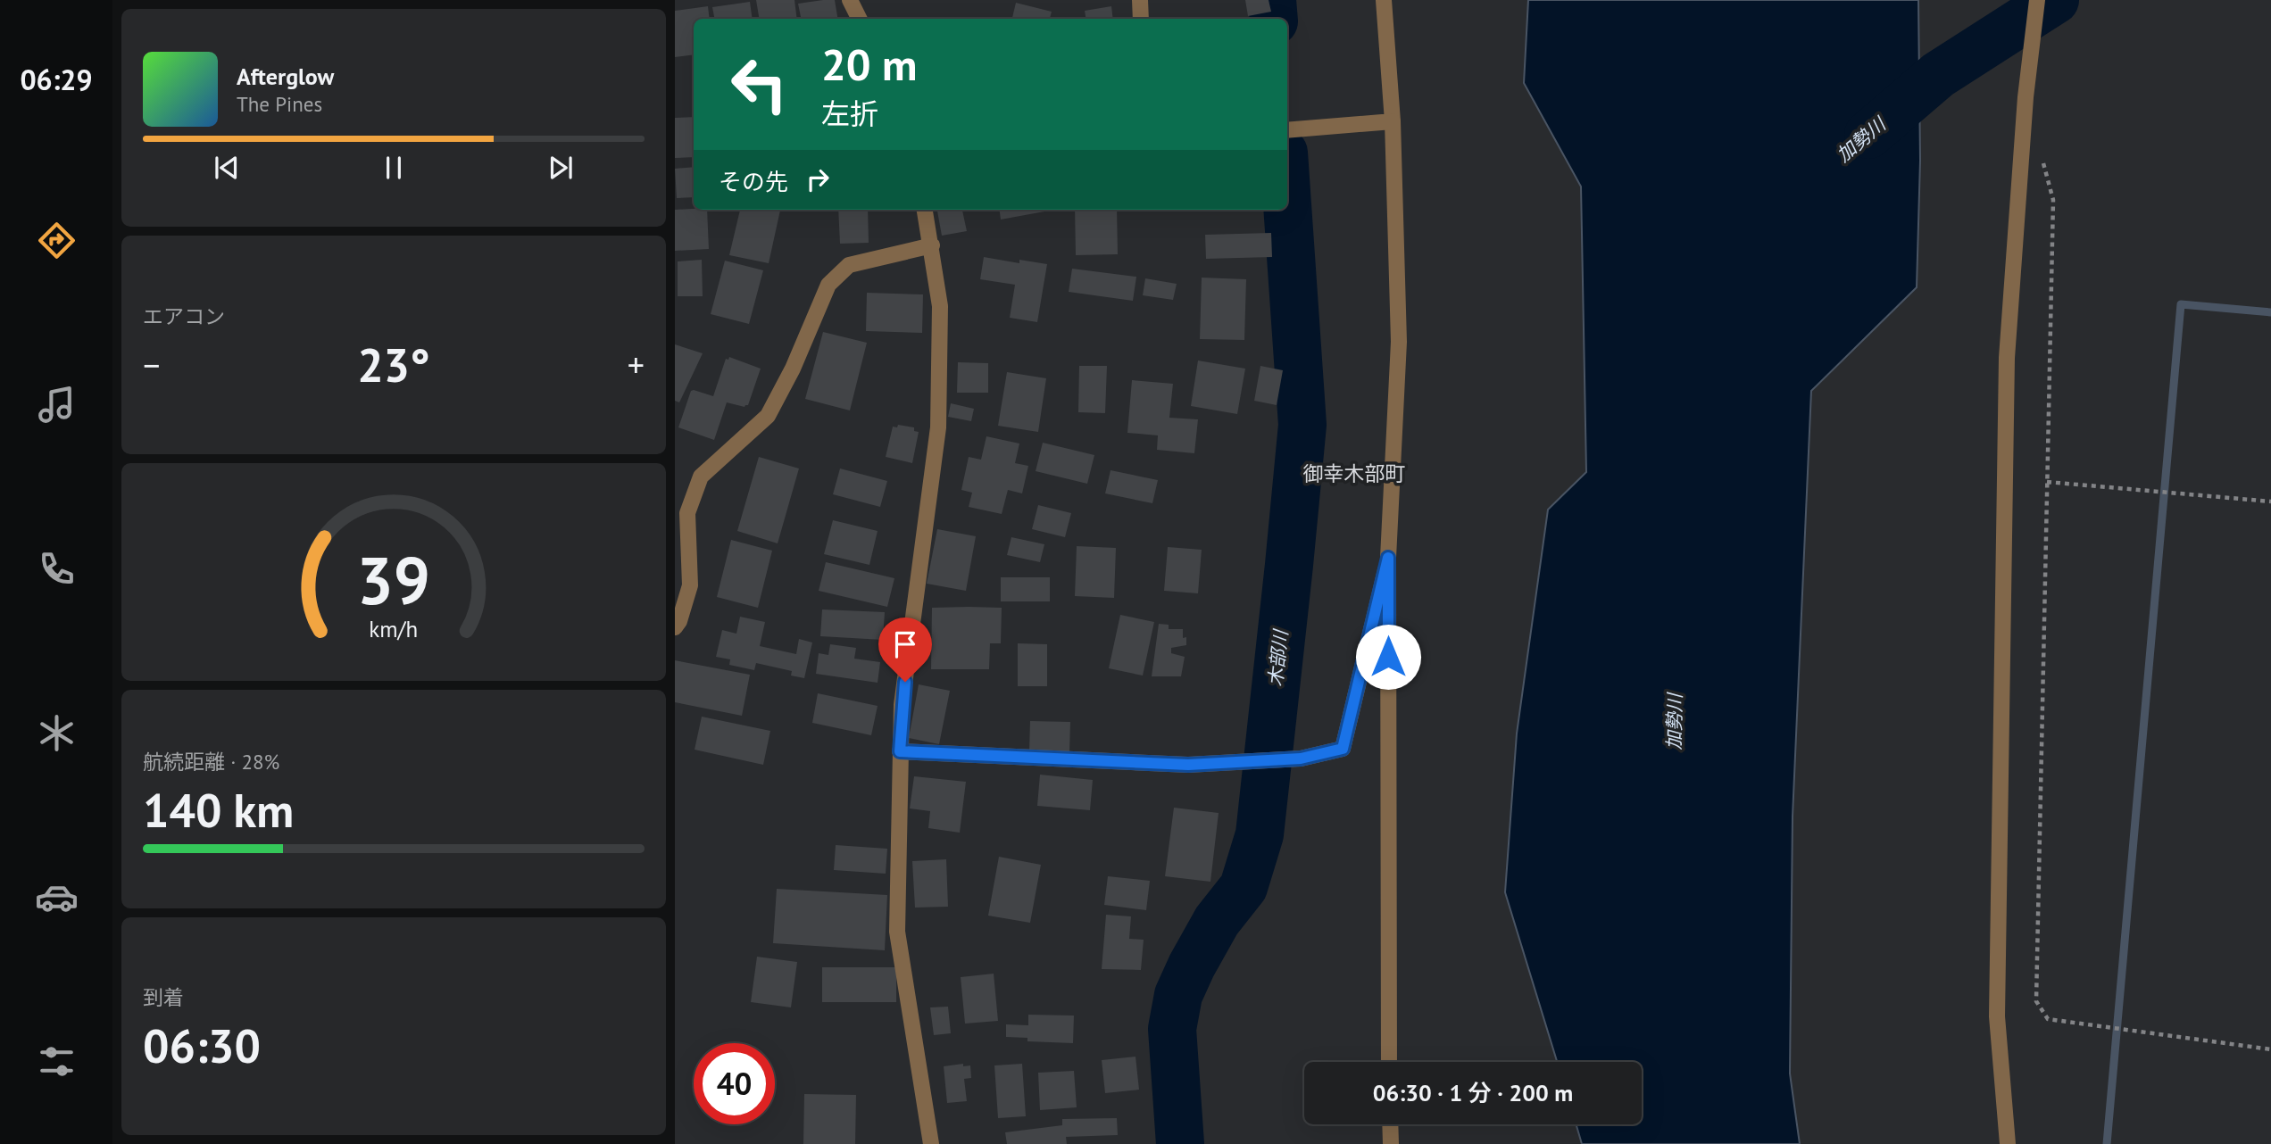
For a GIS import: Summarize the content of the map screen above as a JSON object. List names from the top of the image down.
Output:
{
  "districts": ["御幸木部町"],
  "water": ["加勢川", "木部川"],
  "page": {
    "tabs": "06:29",
    "turn": ["20 m", "左折"],
    "song": ["Afterglow", "The Pines"],
    "then": "その先",
    "tile": [
      "エアコン",
      ["航続距離 · 28%", "140 km"],
      ["到着", "06:30"]
    ],
    "heat": ["−", "23°", "+"],
    "limit": "40",
    "trip": "06:30 · 1 分 · 200 m",
    "gauge": ["39", "km/h"]
  }
}
